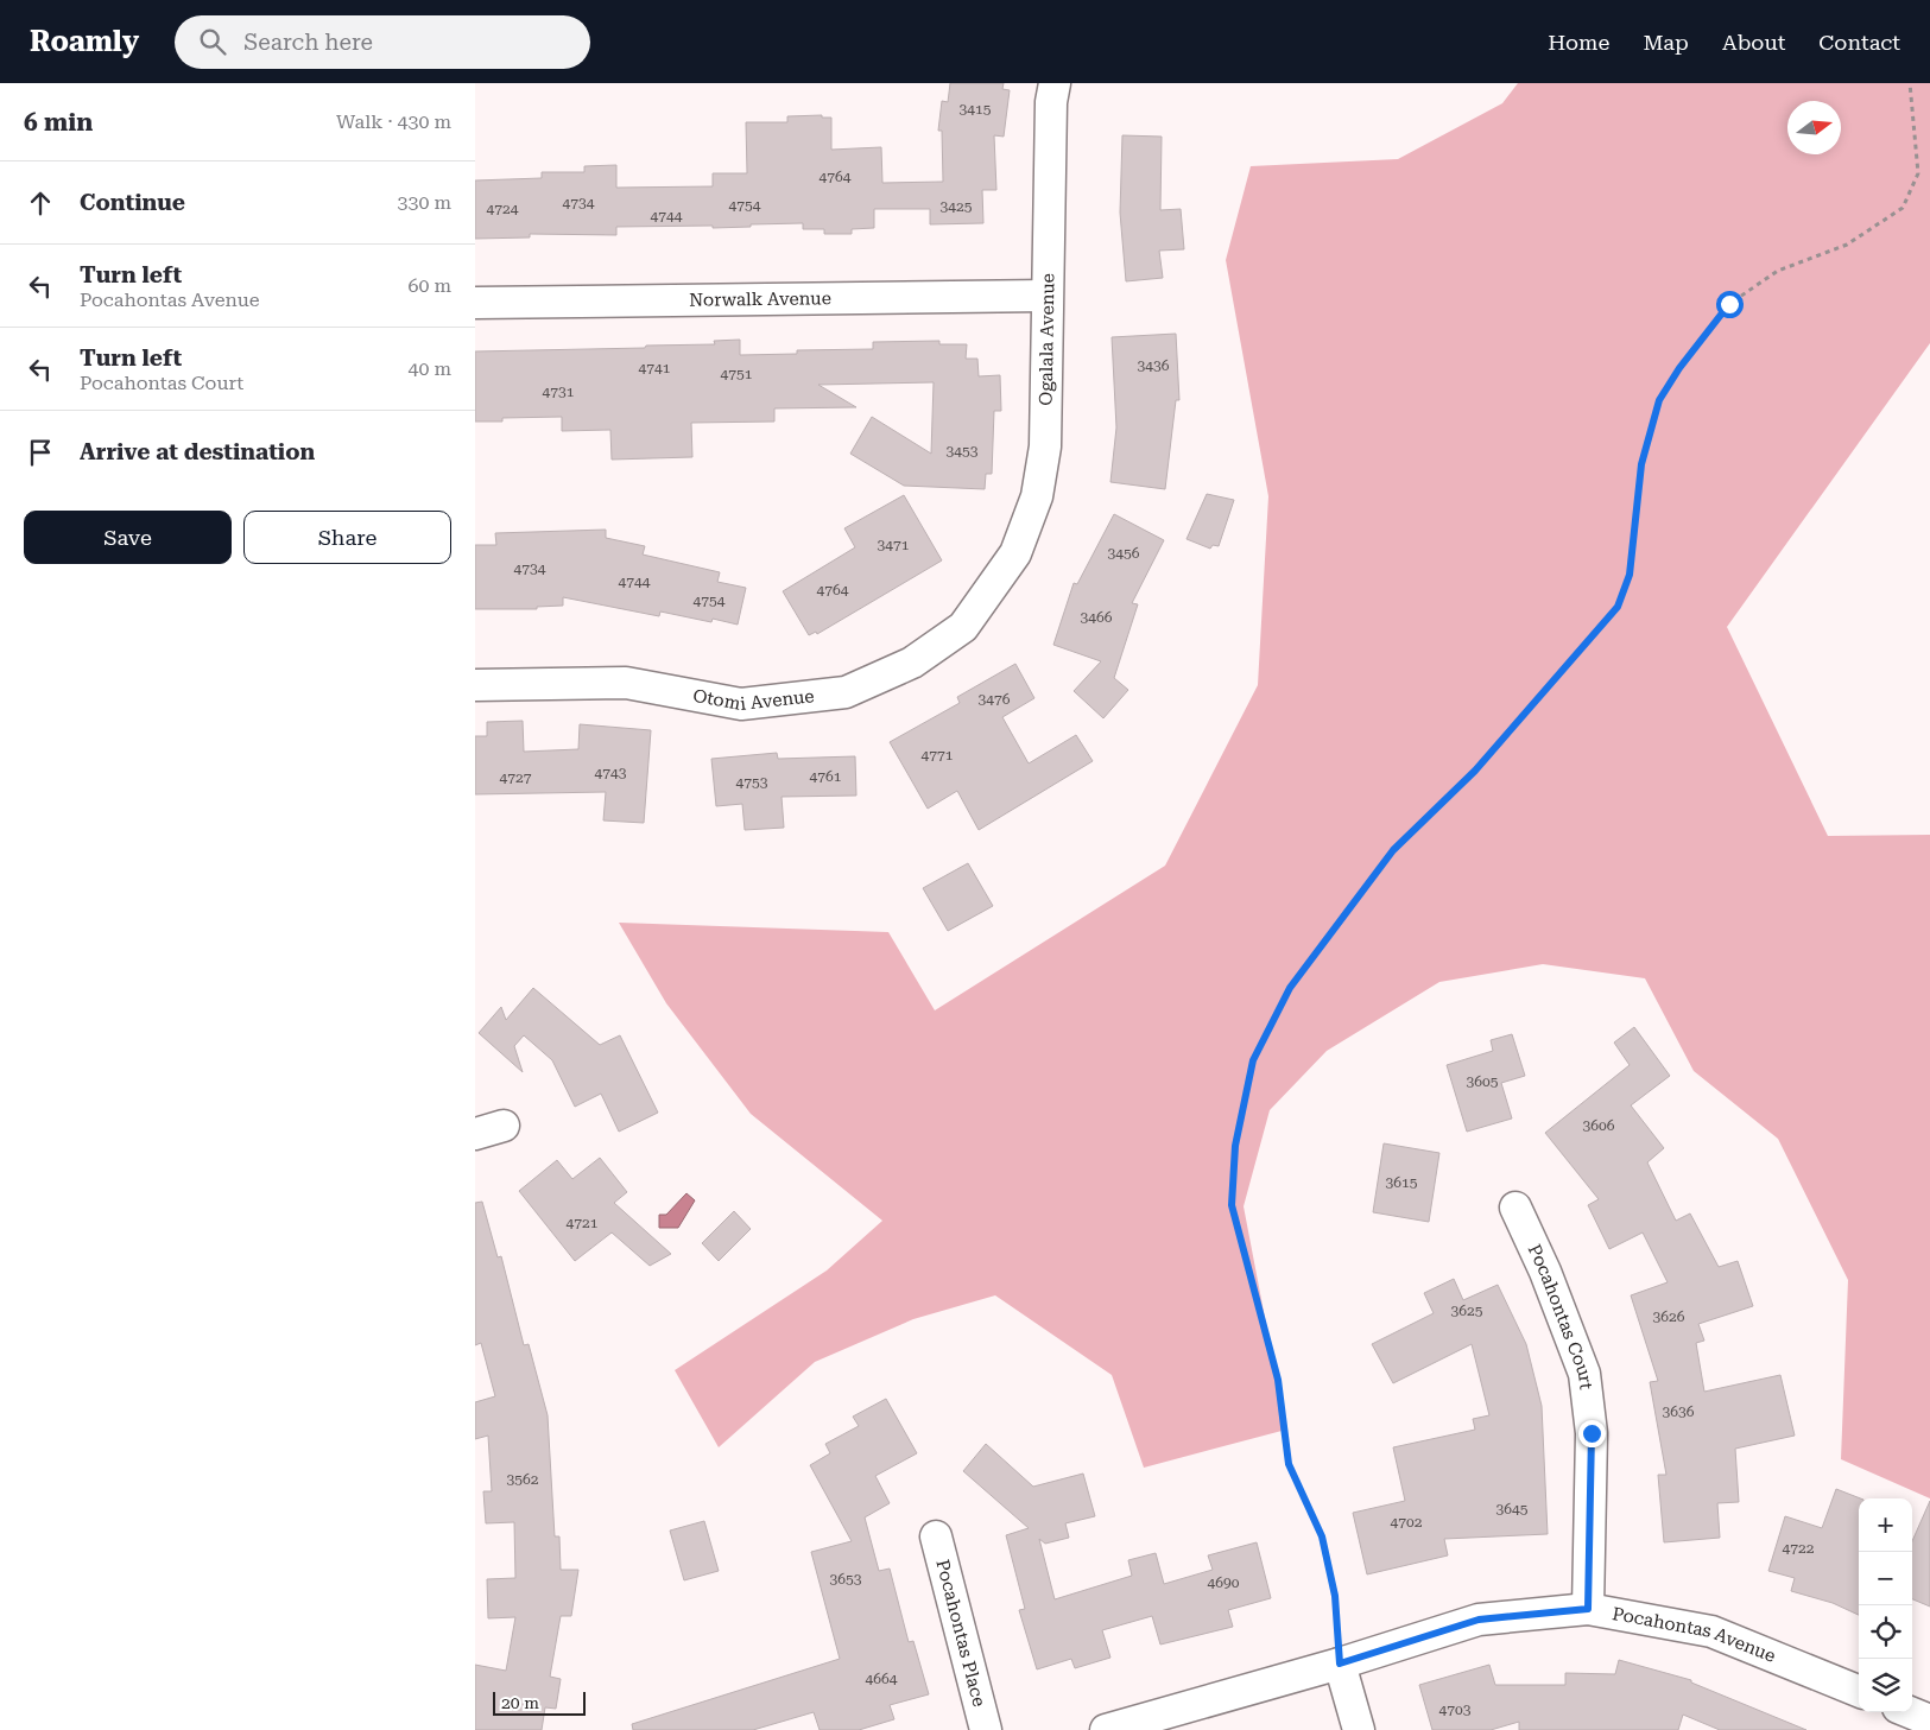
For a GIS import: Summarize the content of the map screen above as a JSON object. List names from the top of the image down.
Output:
{
  "streets": {
    "street": [
      "Norwalk Avenue",
      "Ogalala Avenue",
      "Otomi Avenue",
      "Pocahontas Court",
      "Pocahontas Place",
      "Pocahontas Avenue"
    ]
  },
  "crossings": [
    ["Norwalk Avenue", "Ogalala Avenue"],
    ["Ogalala Avenue", "Otomi Avenue"],
    ["Pocahontas Court", "Pocahontas Avenue"]
  ],
  "house_numbers": [
    "3415",
    "4764",
    "4734",
    "4754",
    "3425",
    "4724",
    "4744",
    "3436",
    "4741",
    "4751",
    "4731",
    "3453",
    "3471",
    "3456",
    "4734",
    "4744",
    "4764",
    "4754",
    "3466",
    "3476",
    "4771",
    "4743",
    "4761",
    "4727",
    "4753",
    "3605",
    "3606",
    "3615",
    "4721",
    "3625",
    "3626",
    "3636",
    "3562",
    "3645",
    "4702",
    "4722",
    "3653",
    "4690",
    "4664",
    "4703"
  ],
  "scale_bar": "20 m",
  "north": "right",
  "page": {
    "header": "Roamly",
    "search": "Search here",
    "nav": [
      "Home",
      "Map",
      "About",
      "Contact"
    ],
    "heading": ["6 min", "Walk · 430 m"],
    "list": [
      ["Continue", "330 m"],
      ["Turn left", "Pocahontas Avenue", "60 m"],
      ["Turn left", "Pocahontas Court", "40 m"],
      "Arrive at destination"
    ],
    "buttons": ["Save", "Share"],
    "map_buttons": ["+", "−"],
    "scale": "20 m"
  }
}
